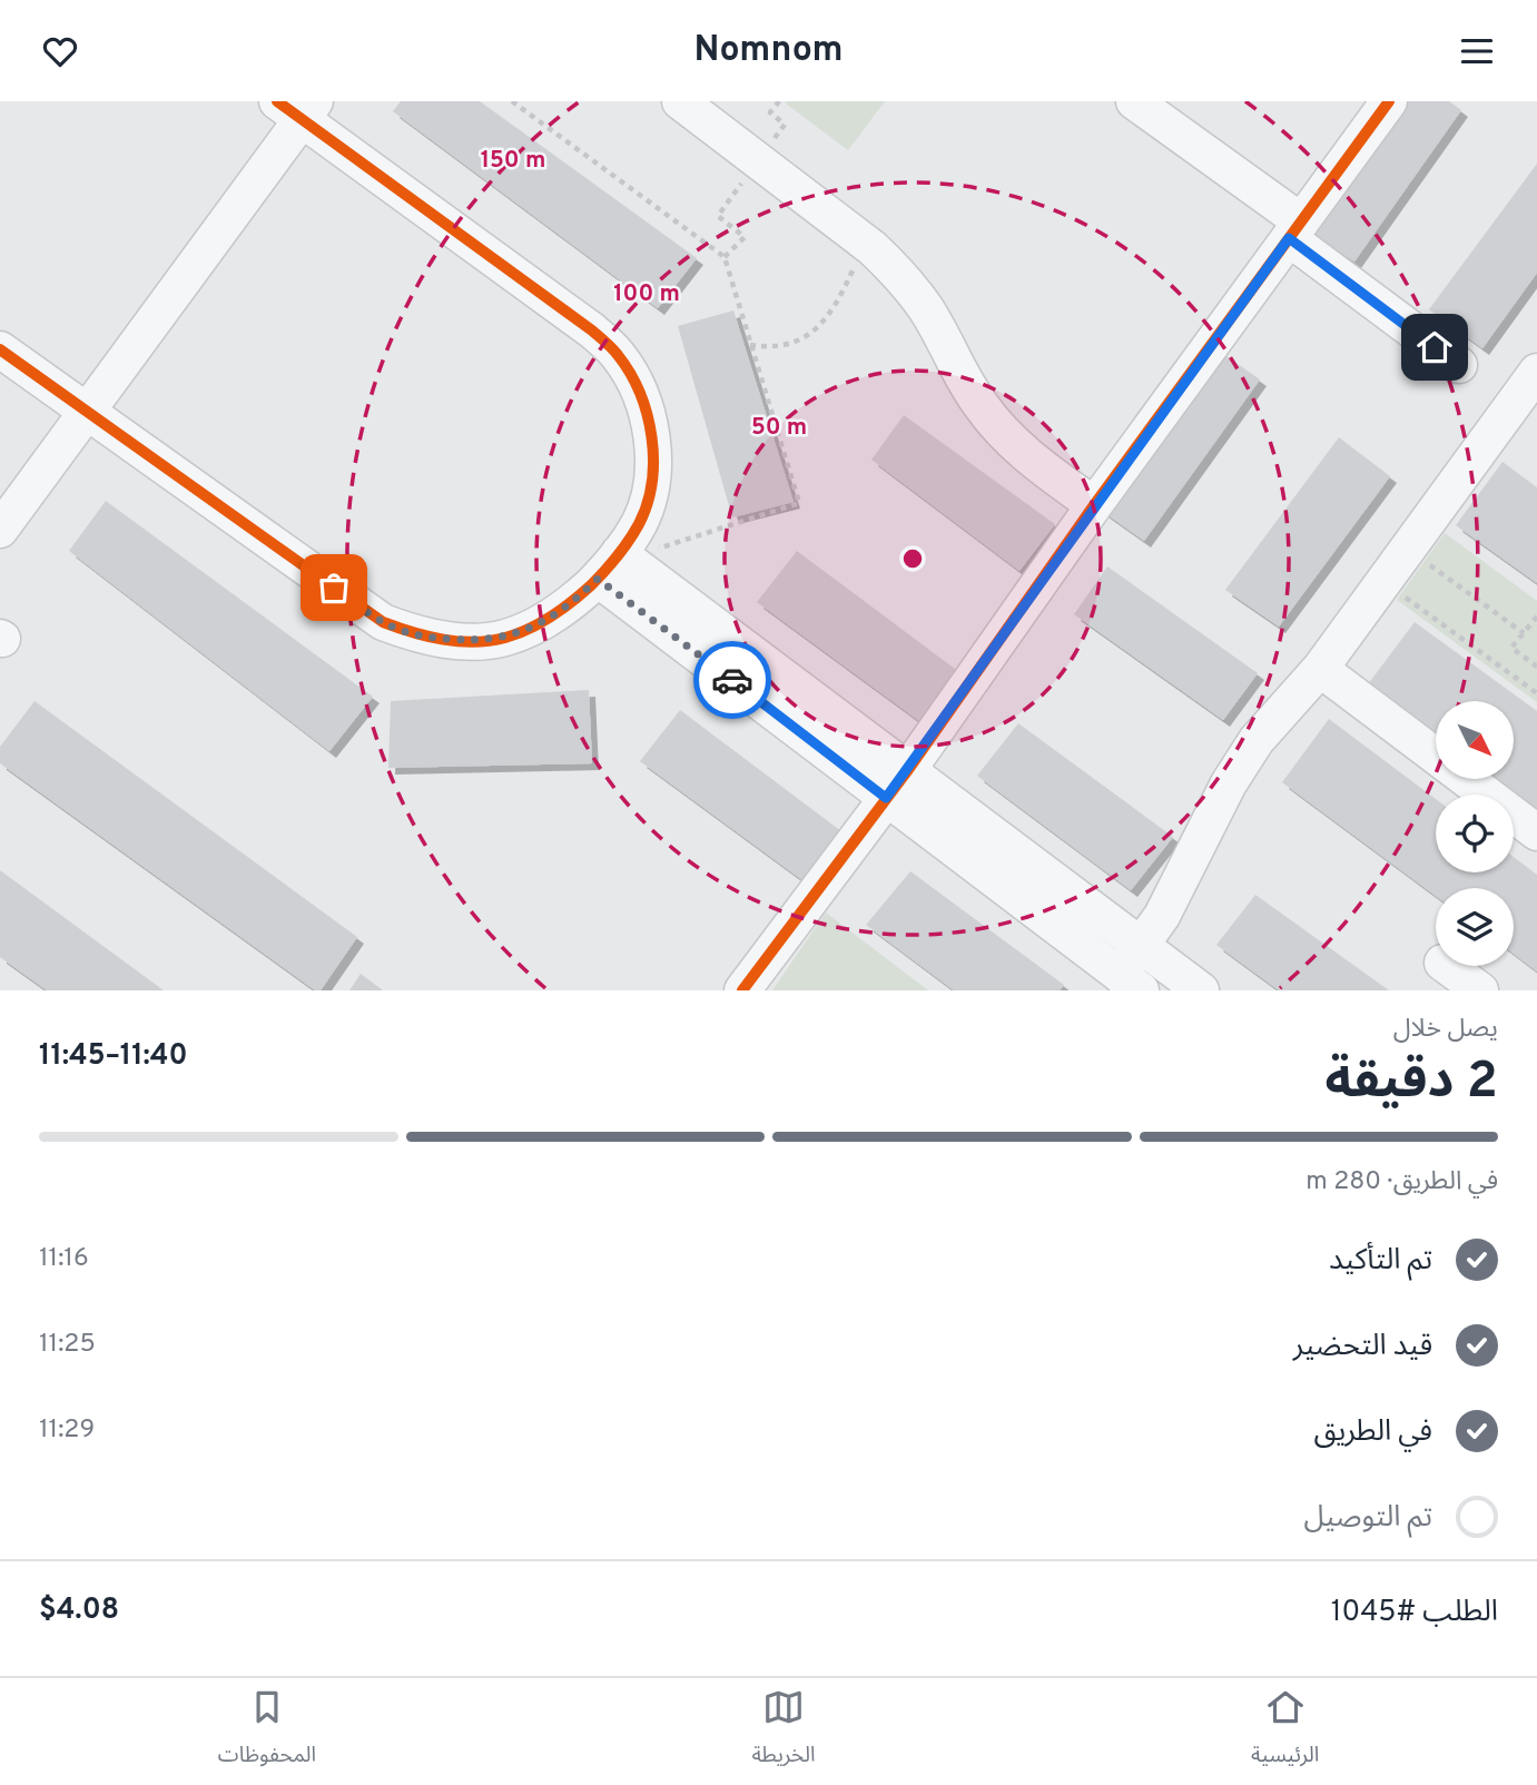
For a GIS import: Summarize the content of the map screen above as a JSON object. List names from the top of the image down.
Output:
{
  "north": "bottom right",
  "page": {
    "header": "Nomnom",
    "heading": ["2 دقيقة", "يصل خلال", "11:40–11:45"],
    "panel": ["الطلب #1045", "$4.08"],
    "bar": "في الطريق · 280 m",
    "list": [
      ["تم التأكيد", "11:16"],
      ["قيد التحضير", "11:25"],
      ["في الطريق", "11:29"],
      "تم التوصيل"
    ],
    "tabs": ["الرئيسية", "الخريطة", "المحفوظات"]
  },
  "rings": ["150 m", "100 m", "50 m"]
}
